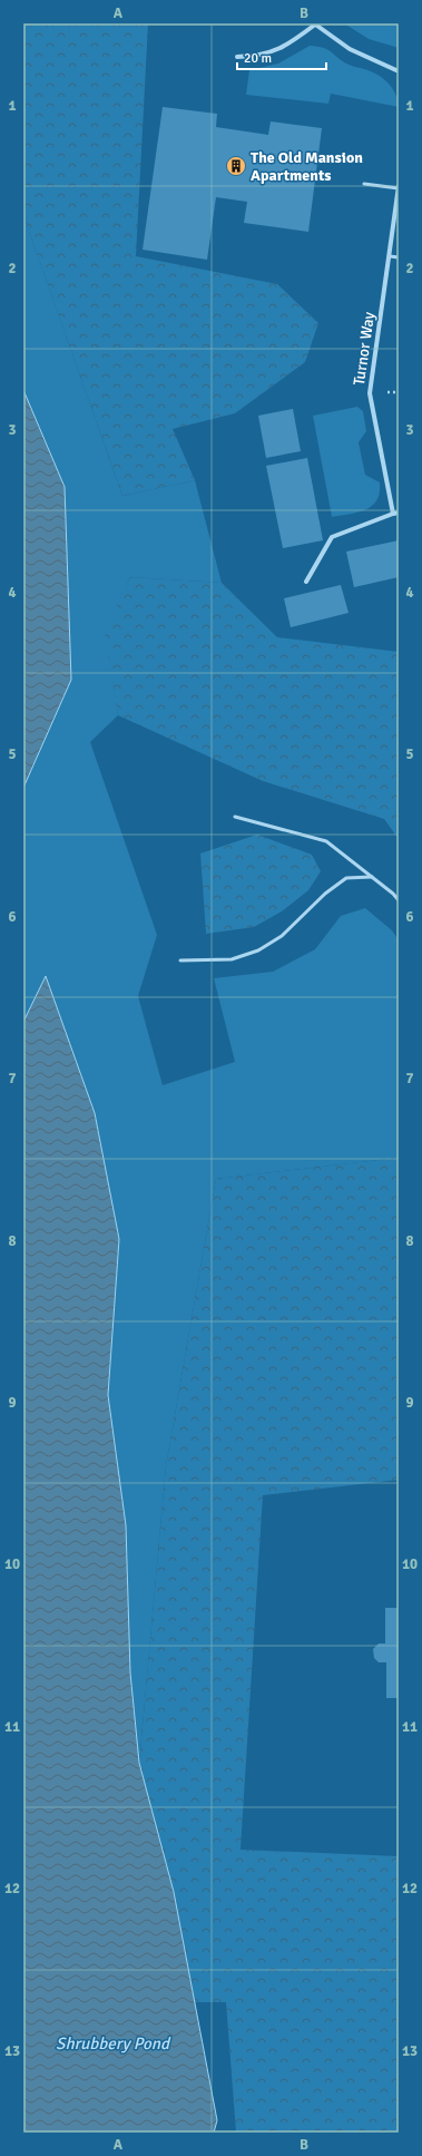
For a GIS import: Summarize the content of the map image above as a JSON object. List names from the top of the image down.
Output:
{
  "streets": {
    "street": ["Turnor Way"]
  },
  "water": ["Shrubbery Pond"],
  "places": {
    "building": ["The Old Mansion Apartments"]
  },
  "scale_bar": "20 m",
  "grid": {
    "columns": ["A", "B"],
    "rows": [
      "1",
      "2",
      "3",
      "4",
      "5",
      "6",
      "7",
      "8",
      "9",
      "10",
      "11",
      "12",
      "13"
    ]
  }
}
